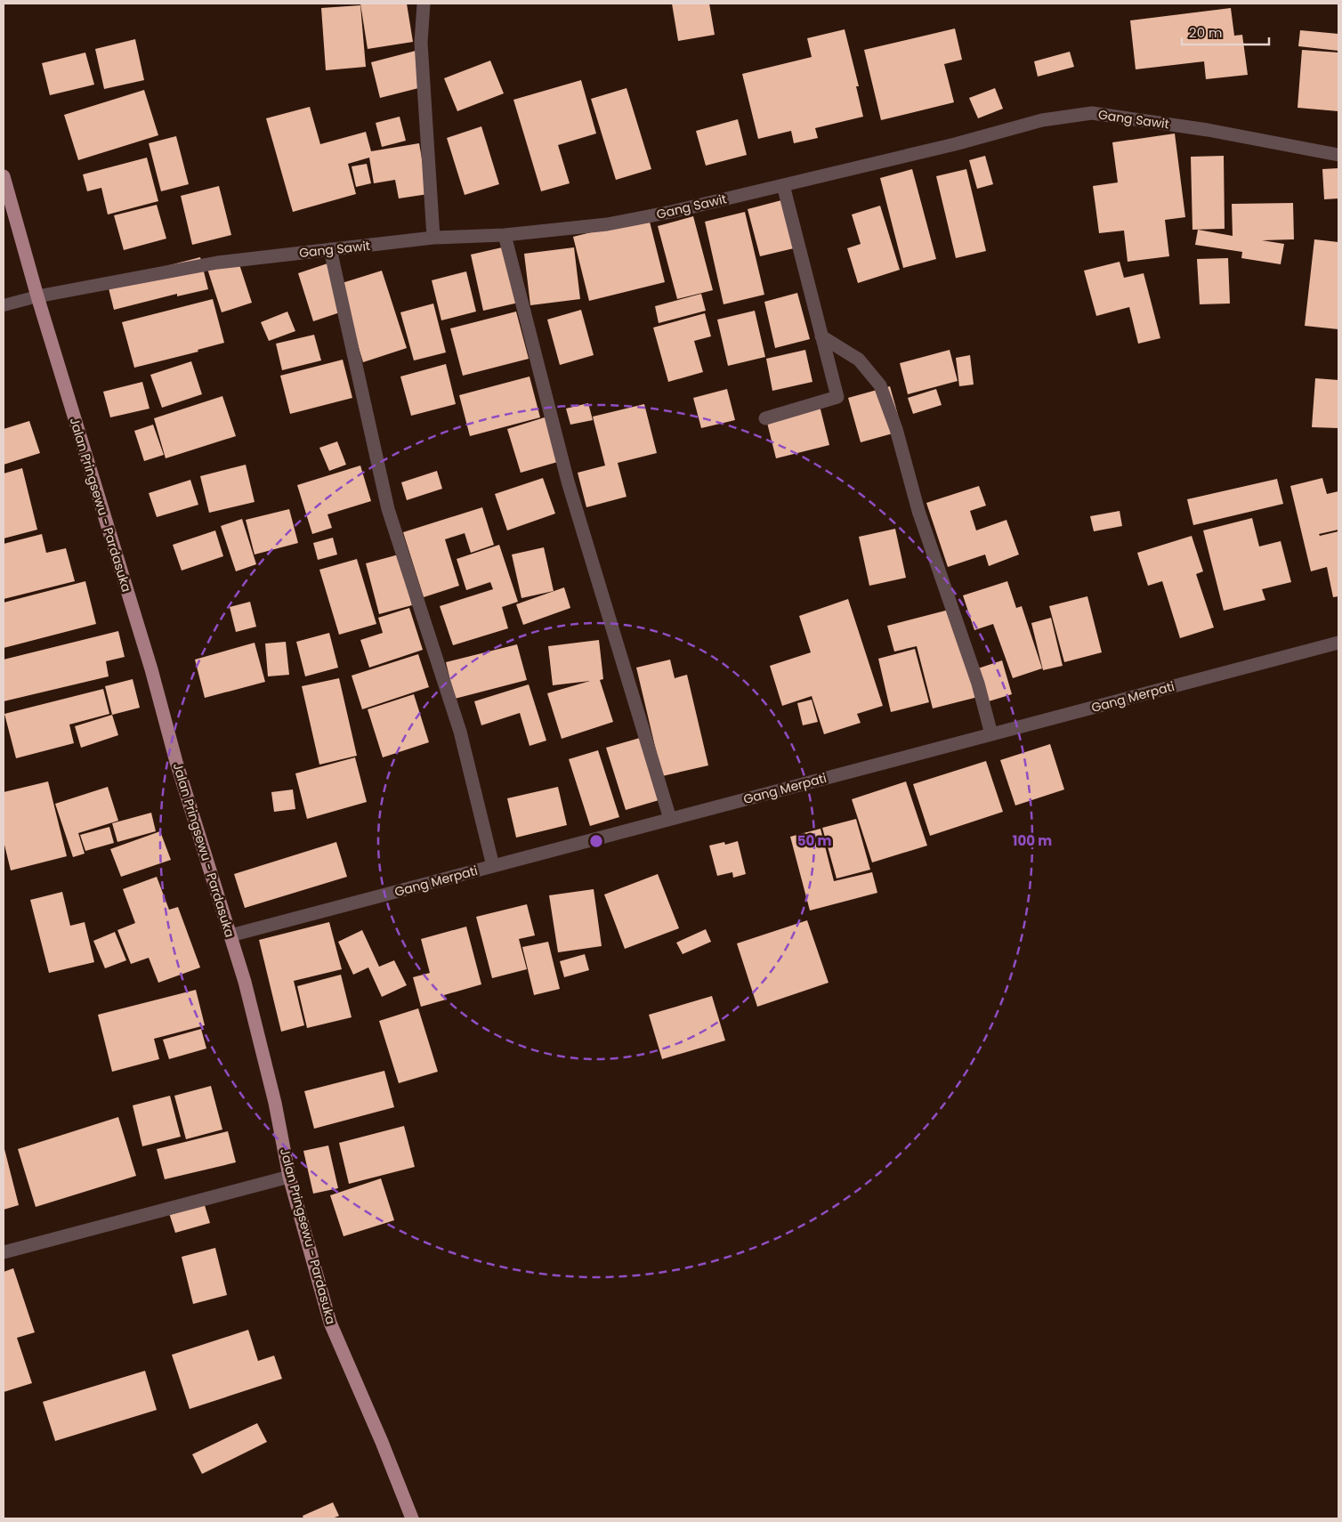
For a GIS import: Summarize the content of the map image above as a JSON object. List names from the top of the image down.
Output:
{
  "streets": {
    "main road": ["Jalan Pringsewu - Pardasuka"],
    "street": ["Gang Sawit", "Gang Merpati"]
  },
  "crossings": [
    ["Gang Sawit", "Jalan Pringsewu - Pardasuka"],
    ["Jalan Pringsewu - Pardasuka", "Gang Merpati"]
  ],
  "scale_bar": "20 m",
  "rings": ["50 m", "100 m"]
}
